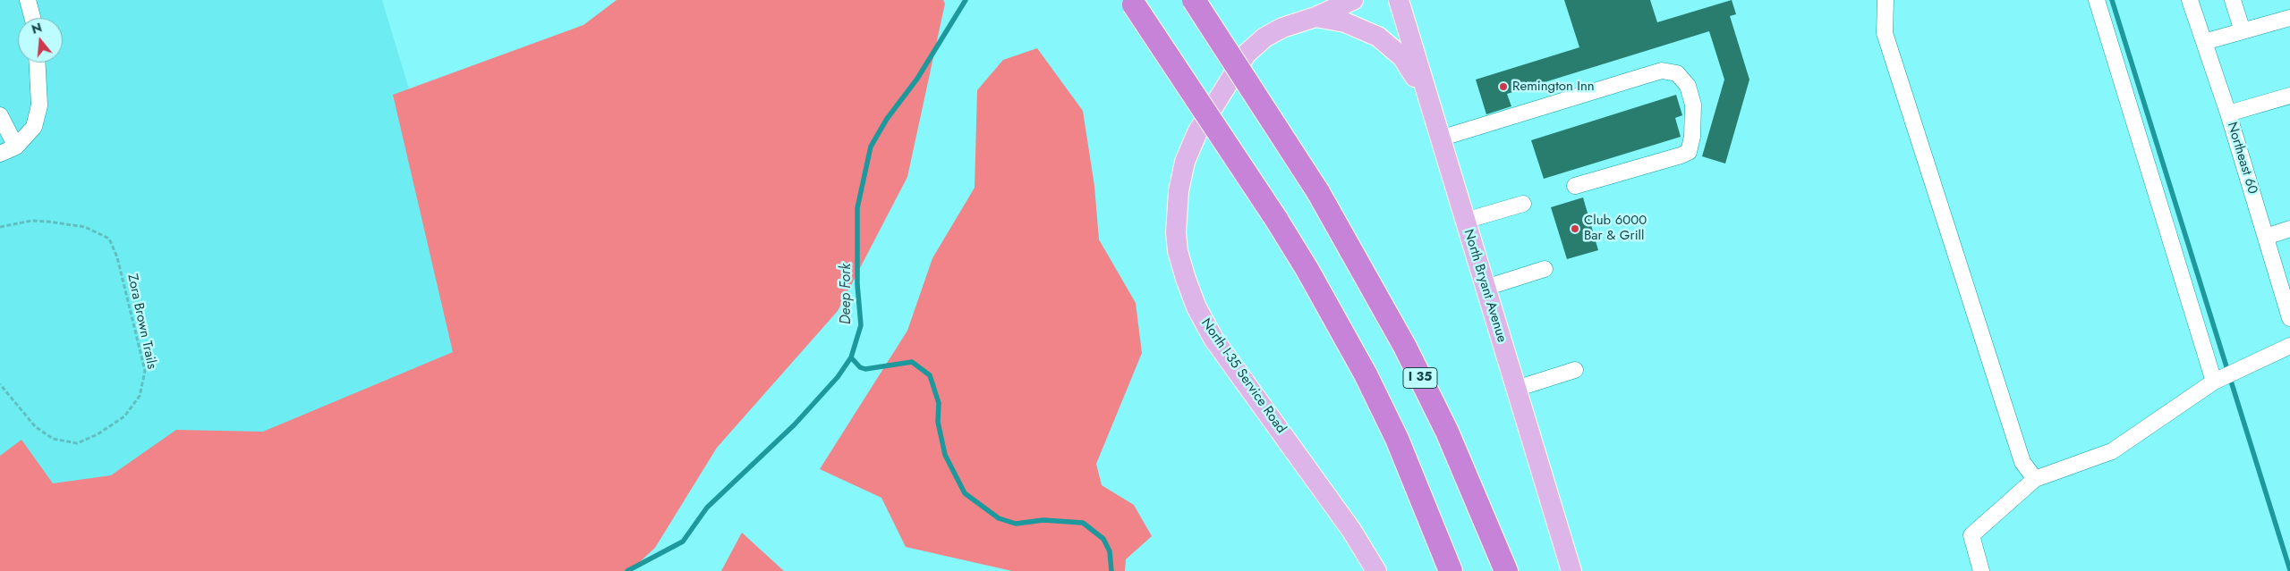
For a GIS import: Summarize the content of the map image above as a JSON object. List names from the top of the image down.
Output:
{
  "streets": {
    "highway": ["I 35"],
    "main road": ["North Bryant Avenue", "North I-35 Service Road"],
    "street": ["Northeast 60"],
    "path": ["Zora Brown Trails"]
  },
  "water": ["Deep Fork"],
  "places": ["Remington Inn", "Club 6000 Bar & Grill"],
  "north": "top"
}
